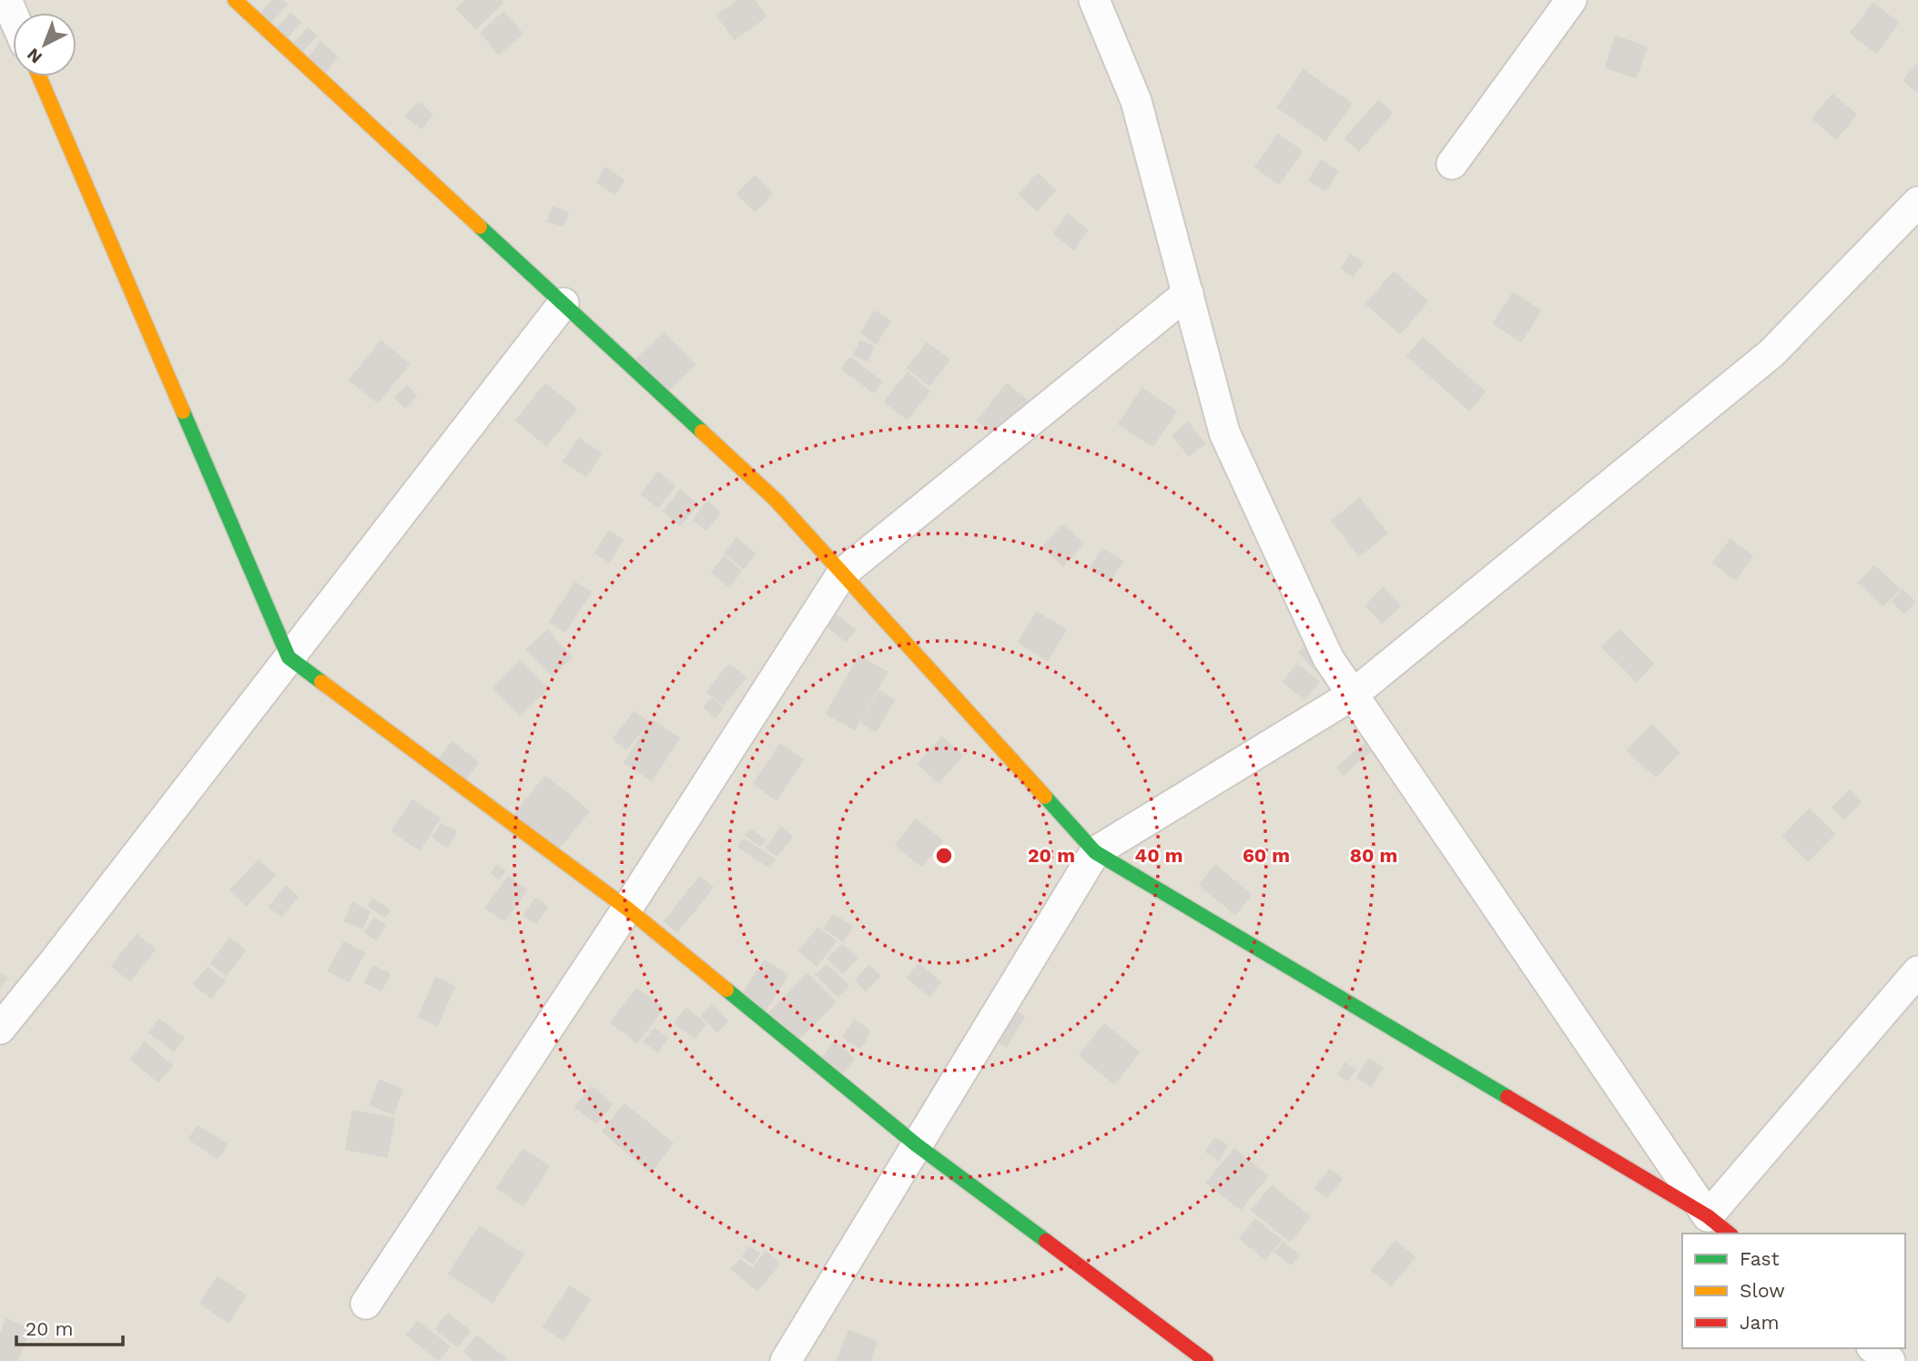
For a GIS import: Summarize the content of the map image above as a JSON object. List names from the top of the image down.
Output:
{
  "legend": ["Fast", "Slow", "Jam"],
  "scale_bar": "20 m",
  "north": "bottom left",
  "rings": [
    "20 m",
    "40 m",
    "60 m",
    "80 m"
  ]
}
